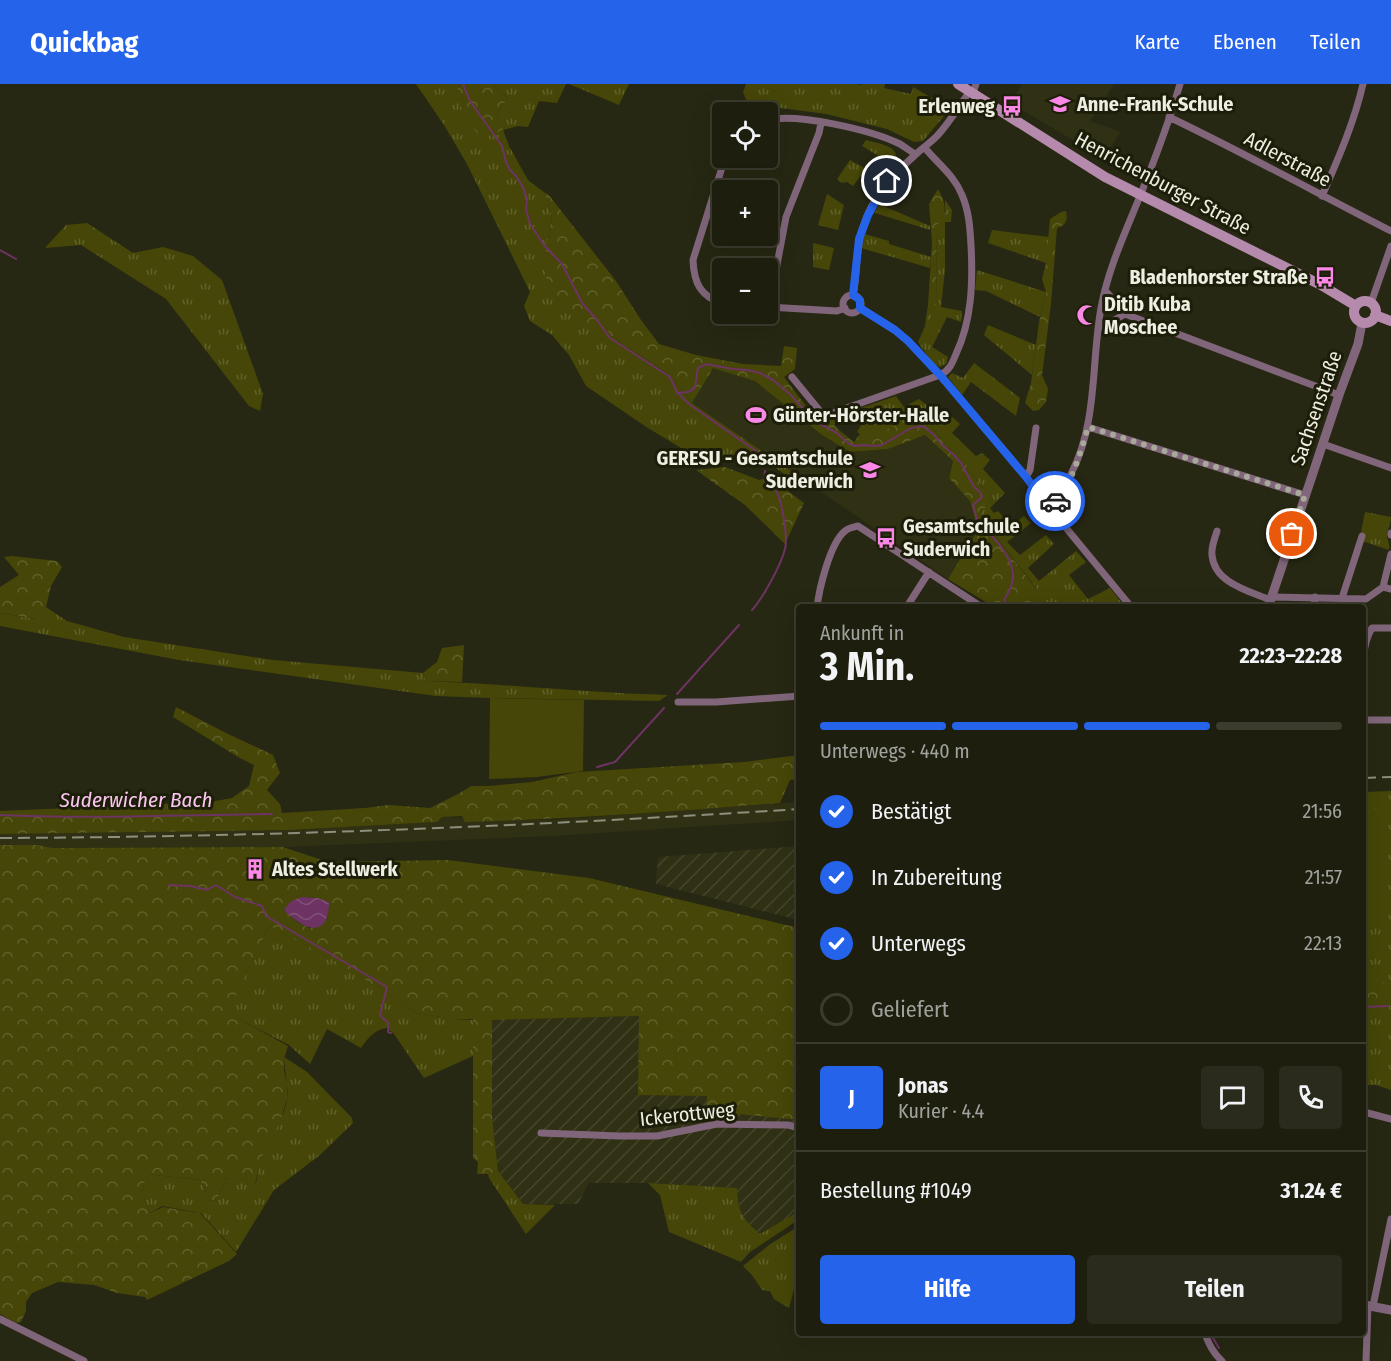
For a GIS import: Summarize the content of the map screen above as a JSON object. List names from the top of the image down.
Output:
{
  "streets": {
    "main road": ["Henrichenburger Straße"],
    "street": ["Adlerstraße", "Sachsenstraße", "Ickerottweg"]
  },
  "crossings": [
    ["Henrichenburger Straße", "Sachsenstraße"]
  ],
  "water": ["Suderwicher Bach"],
  "places": {
    "school or university": ["Anne-Frank-Schule", "GERESU - Gesamtschule Suderwich"],
    "bus stop": ["Erlenweg", "Bladenhorster Straße", "Gesamtschule Suderwich"],
    "mosque": ["Ditib Kuba Moschee"],
    "sports": ["Günter-Hörster-Halle"],
    "building": ["Altes Stellwerk"]
  },
  "page": {
    "header": "Quickbag",
    "nav": ["Karte", "Ebenen", "Teilen"],
    "map_buttons": ["+", "−"],
    "heading": ["3 Min.", "Ankunft in", "22:23–22:28"],
    "panel": [
      "Jonas",
      "Kurier · 4.4",
      "Bestellung #1049",
      "31.24 €"
    ],
    "bar": "Unterwegs · 440 m",
    "list": [
      ["Bestätigt", "21:56"],
      ["In Zubereitung", "21:57"],
      ["Unterwegs", "22:13"],
      "Geliefert"
    ],
    "round": "J",
    "buttons": ["Hilfe", "Teilen"]
  }
}
